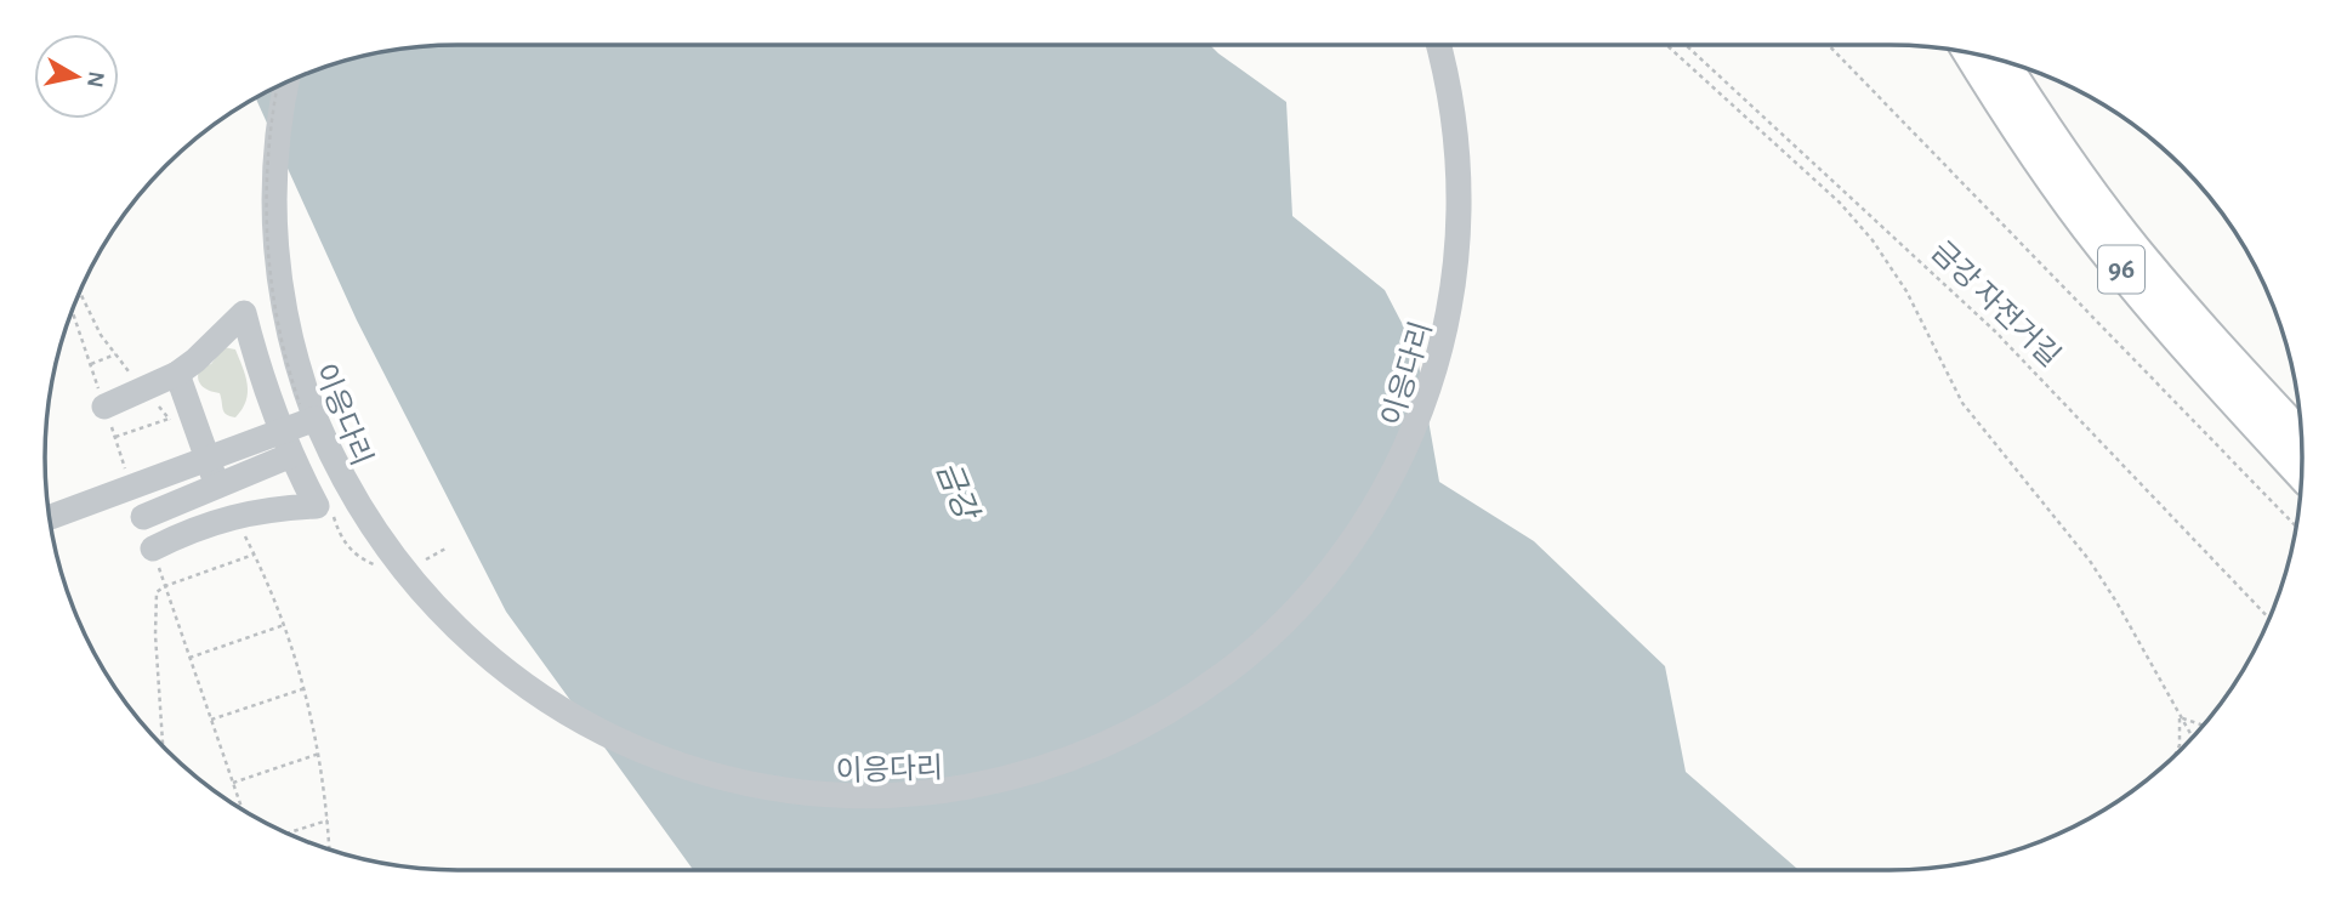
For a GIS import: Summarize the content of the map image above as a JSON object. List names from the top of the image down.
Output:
{
  "streets": {
    "main road": ["96"],
    "street": ["이응다리"],
    "path": ["금강 자전거길"]
  },
  "water": ["금강"],
  "north": "right"
}
